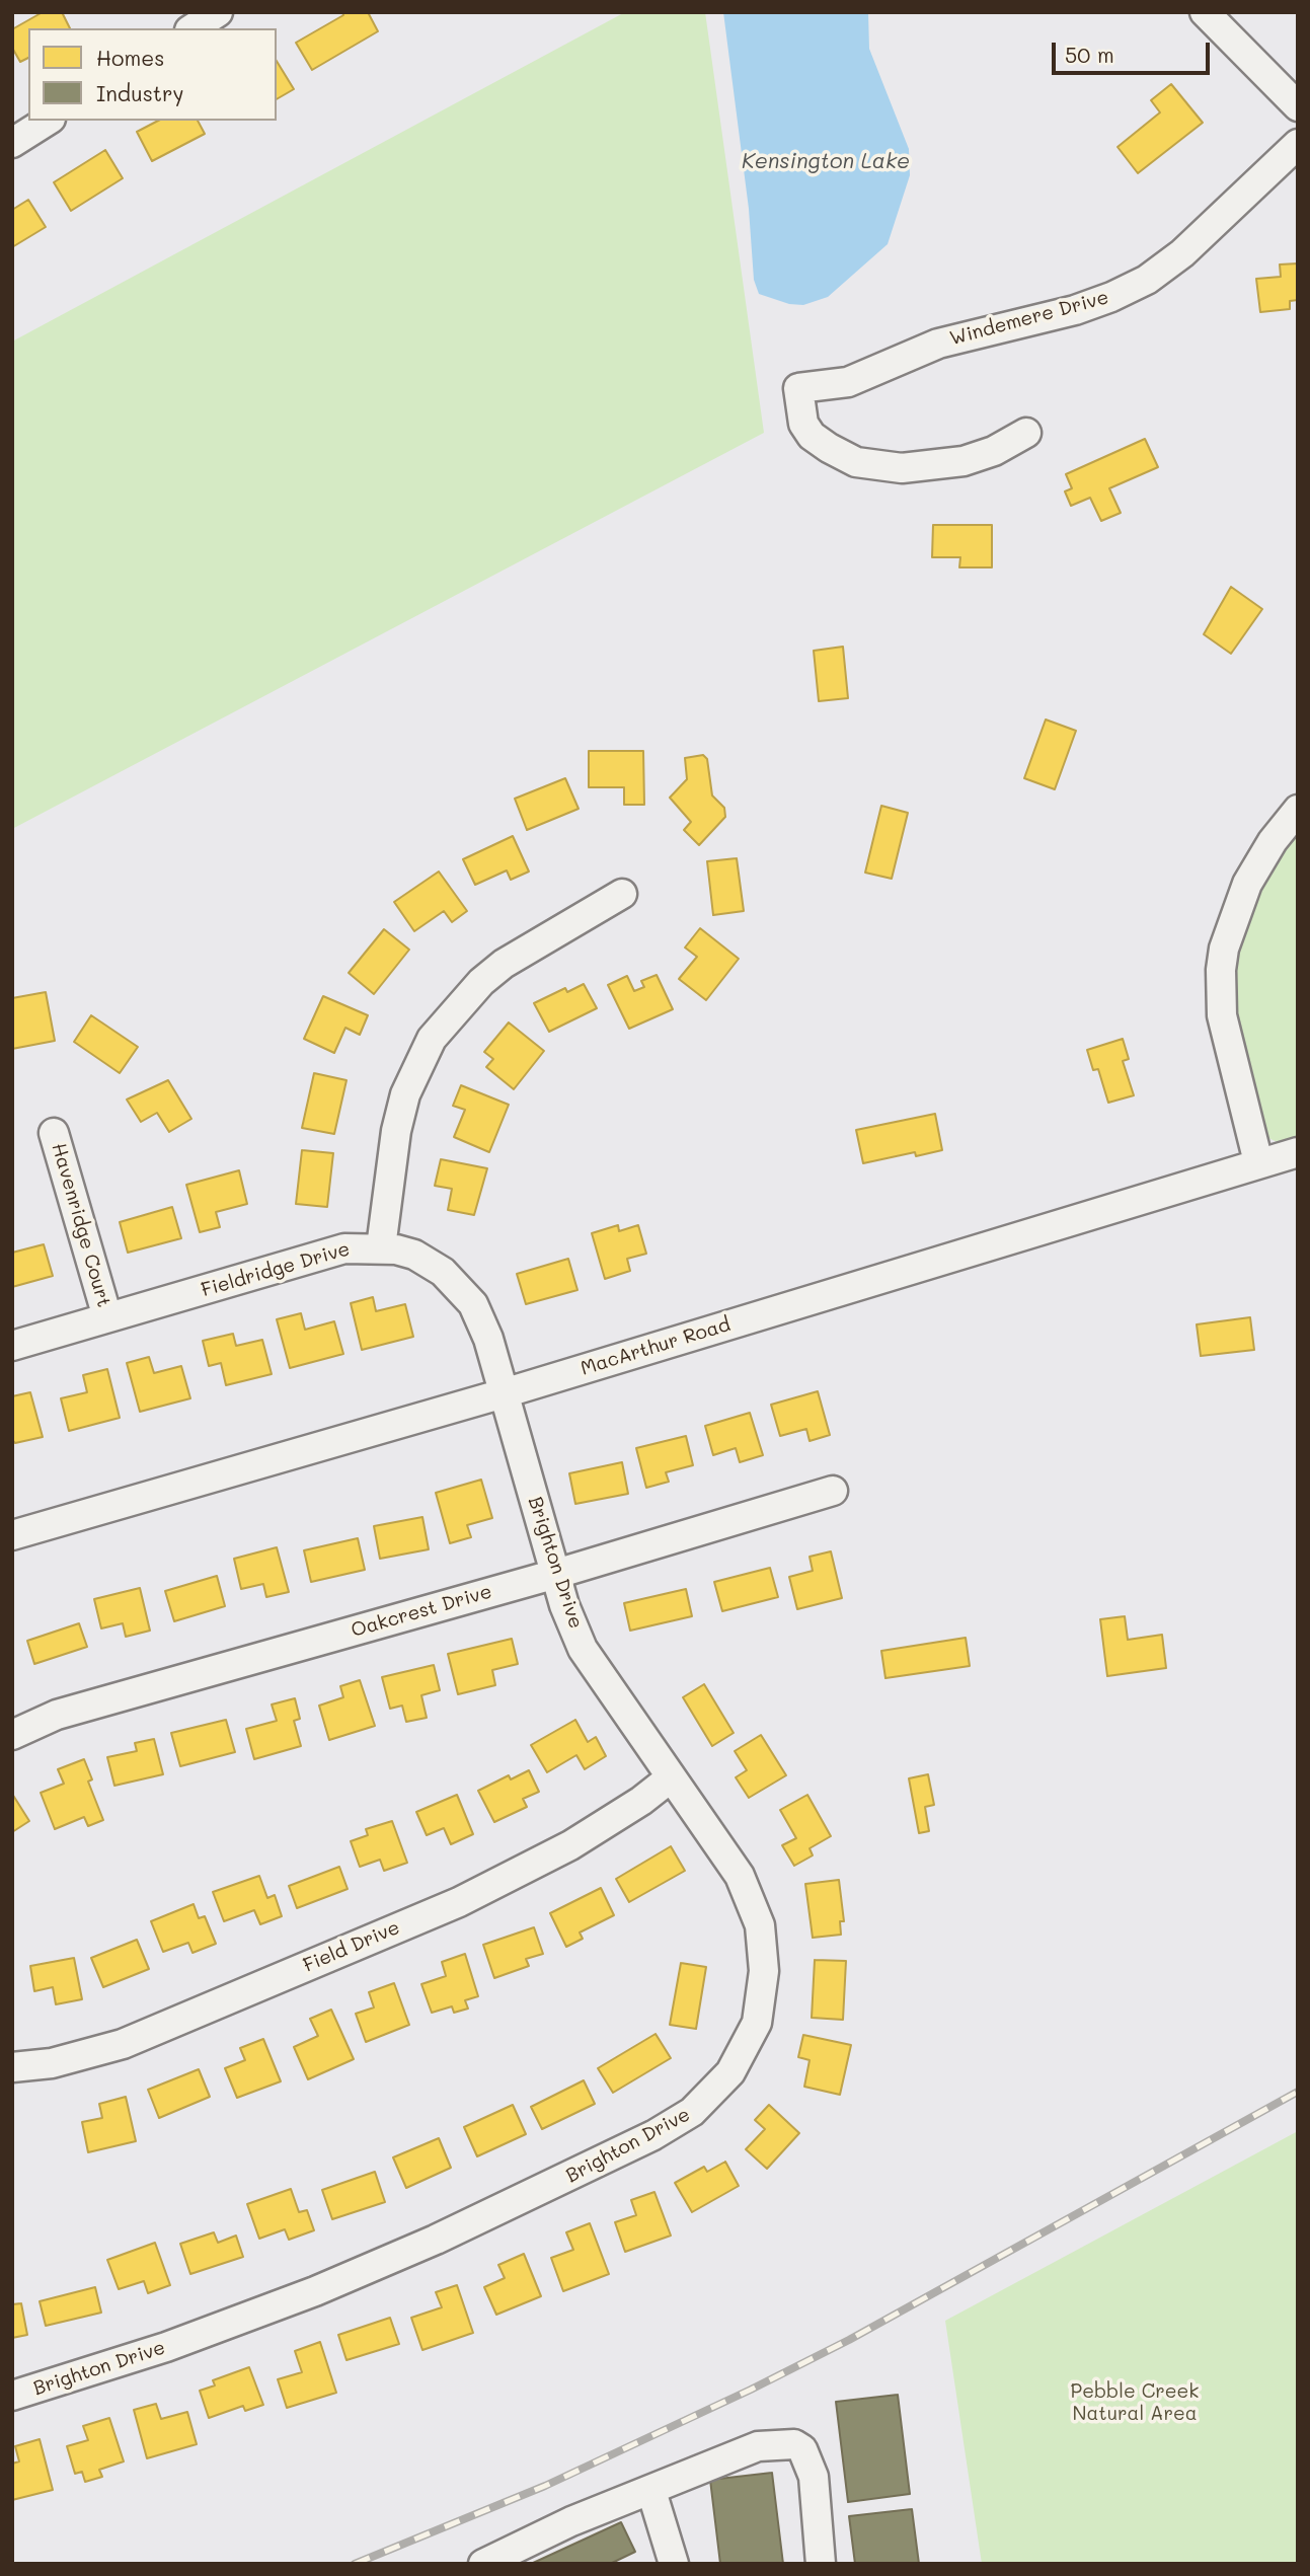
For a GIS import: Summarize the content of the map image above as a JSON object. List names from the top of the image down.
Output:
{
  "streets": {
    "street": [
      "Windemere Drive",
      "Havenridge Court",
      "Fieldridge Drive",
      "MacArthur Road",
      "Brighton Drive",
      "Oakcrest Drive",
      "Field Drive"
    ]
  },
  "crossings": [
    ["Havenridge Court", "Fieldridge Drive"],
    ["Fieldridge Drive", "MacArthur Road"],
    ["Fieldridge Drive", "Brighton Drive"],
    ["MacArthur Road", "Brighton Drive"],
    ["Brighton Drive", "Oakcrest Drive"],
    ["Brighton Drive", "Field Drive"]
  ],
  "water": ["Kensington Lake"],
  "parks": ["Pebble Creek Natural Area"],
  "legend": ["Homes", "Industry"],
  "scale_bar": "50 m"
}
